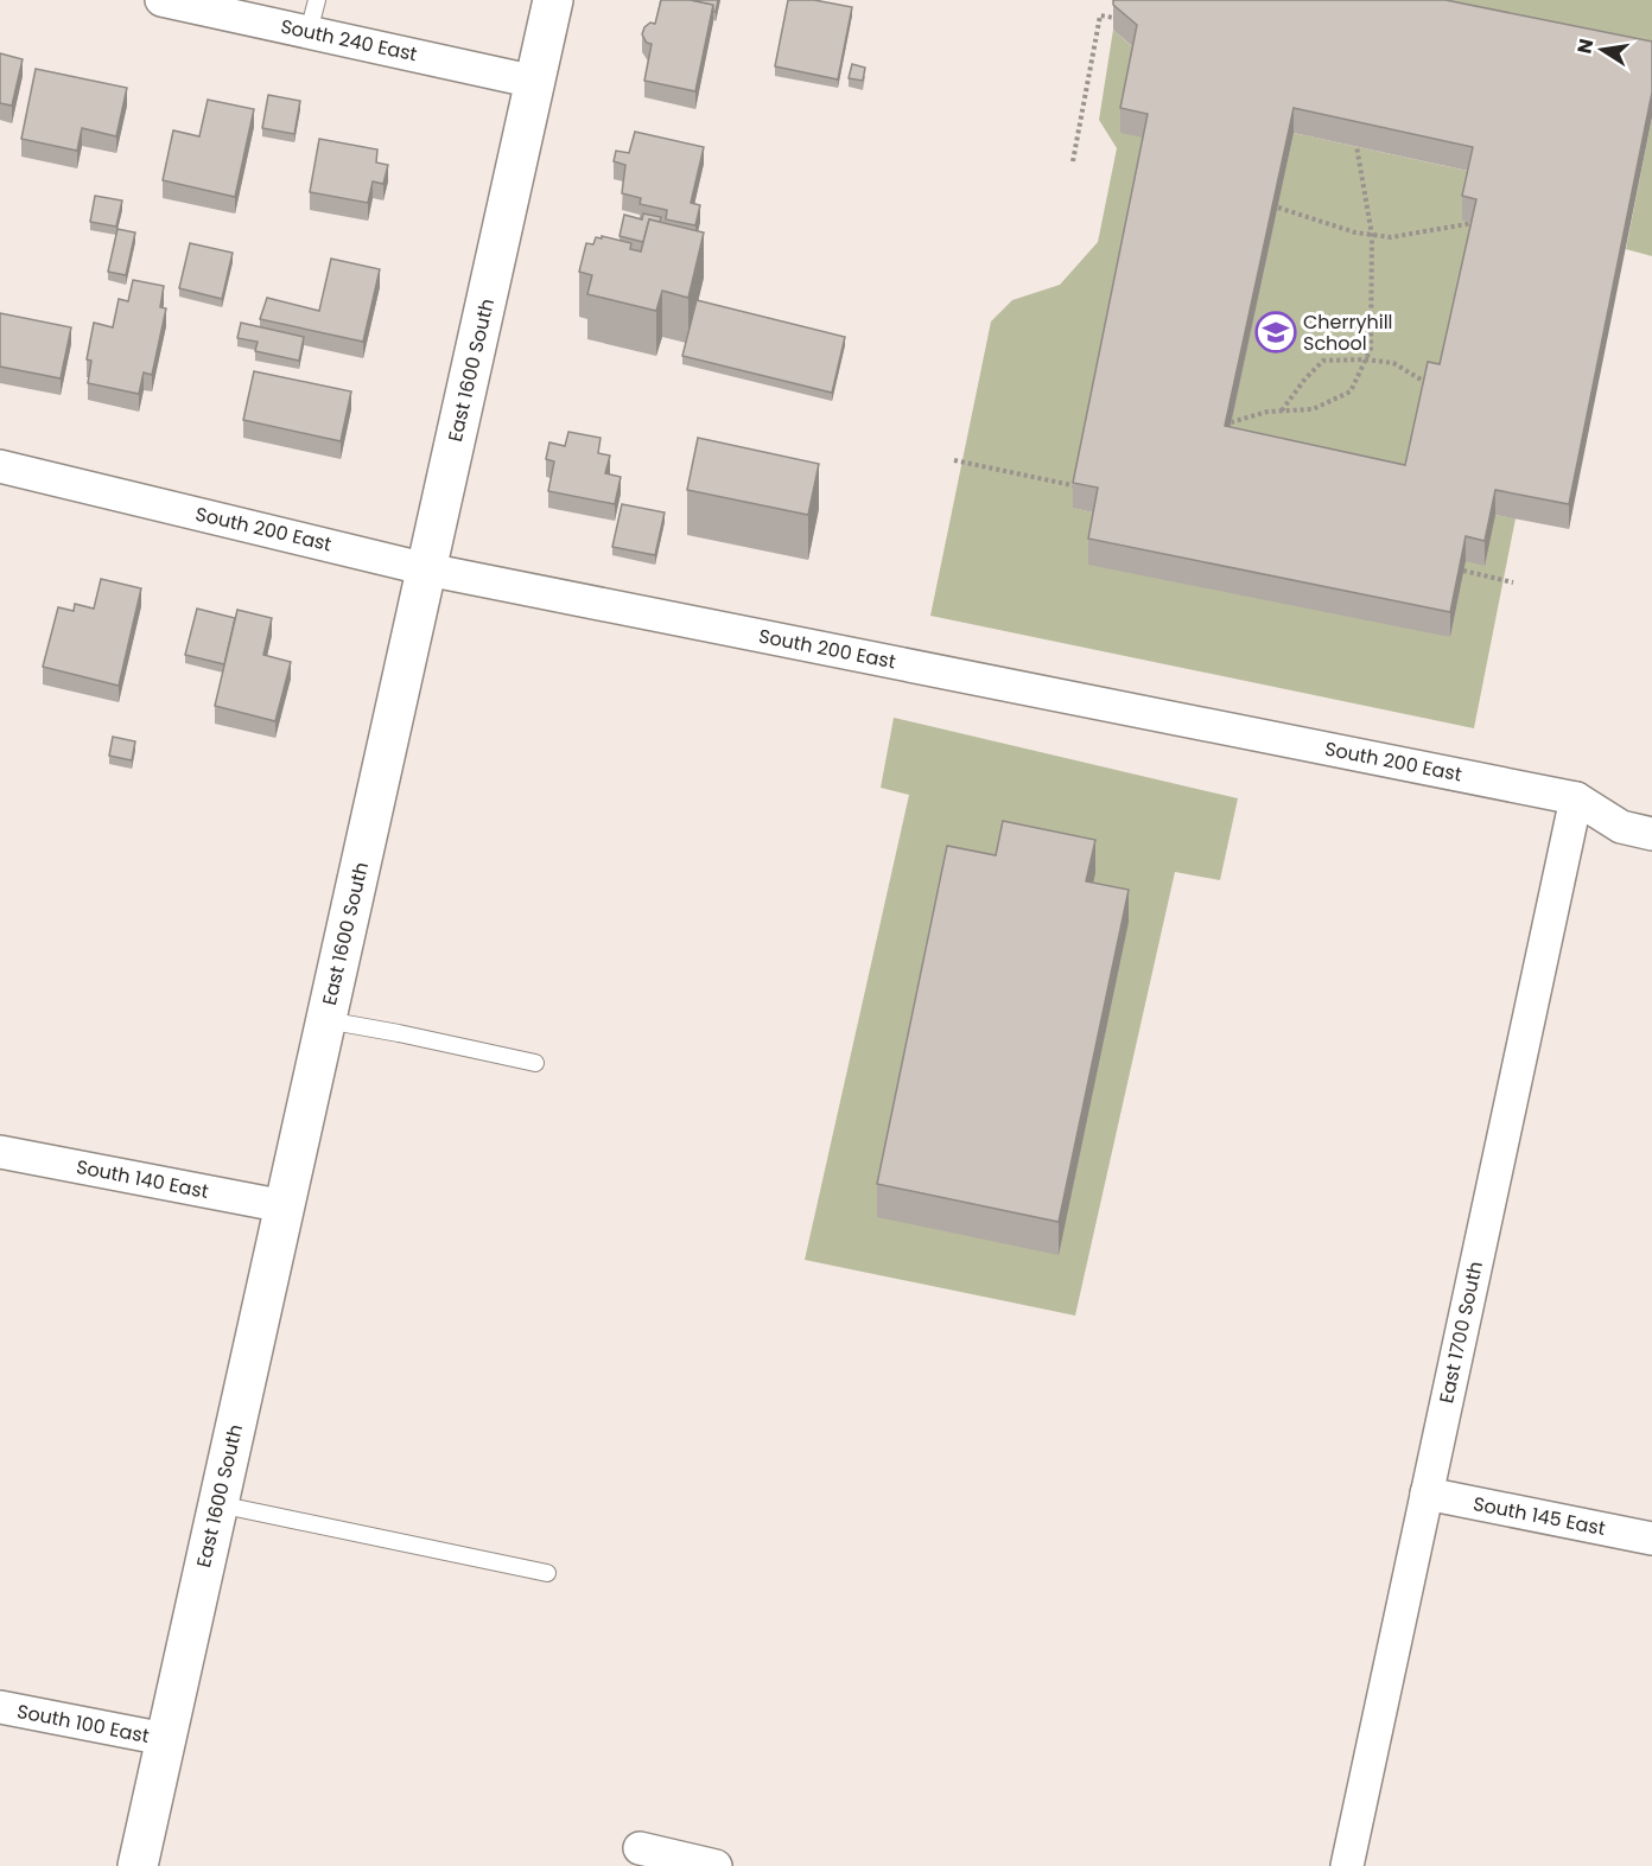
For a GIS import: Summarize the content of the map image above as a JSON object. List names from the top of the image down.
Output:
{
  "streets": {
    "street": [
      "South 240 East",
      "East 1600 South",
      "South 200 East",
      "South 140 East",
      "East 1700 South",
      "South 145 East",
      "South 100 East"
    ]
  },
  "crossings": [
    ["South 240 East", "East 1600 South"],
    ["East 1600 South", "South 200 East"],
    ["East 1600 South", "South 140 East"],
    ["East 1600 South", "South 100 East"],
    ["South 200 East", "East 1700 South"],
    ["East 1700 South", "South 145 East"]
  ],
  "places": {
    "school or university": ["Cherryhill School"]
  },
  "north": "left"
}
